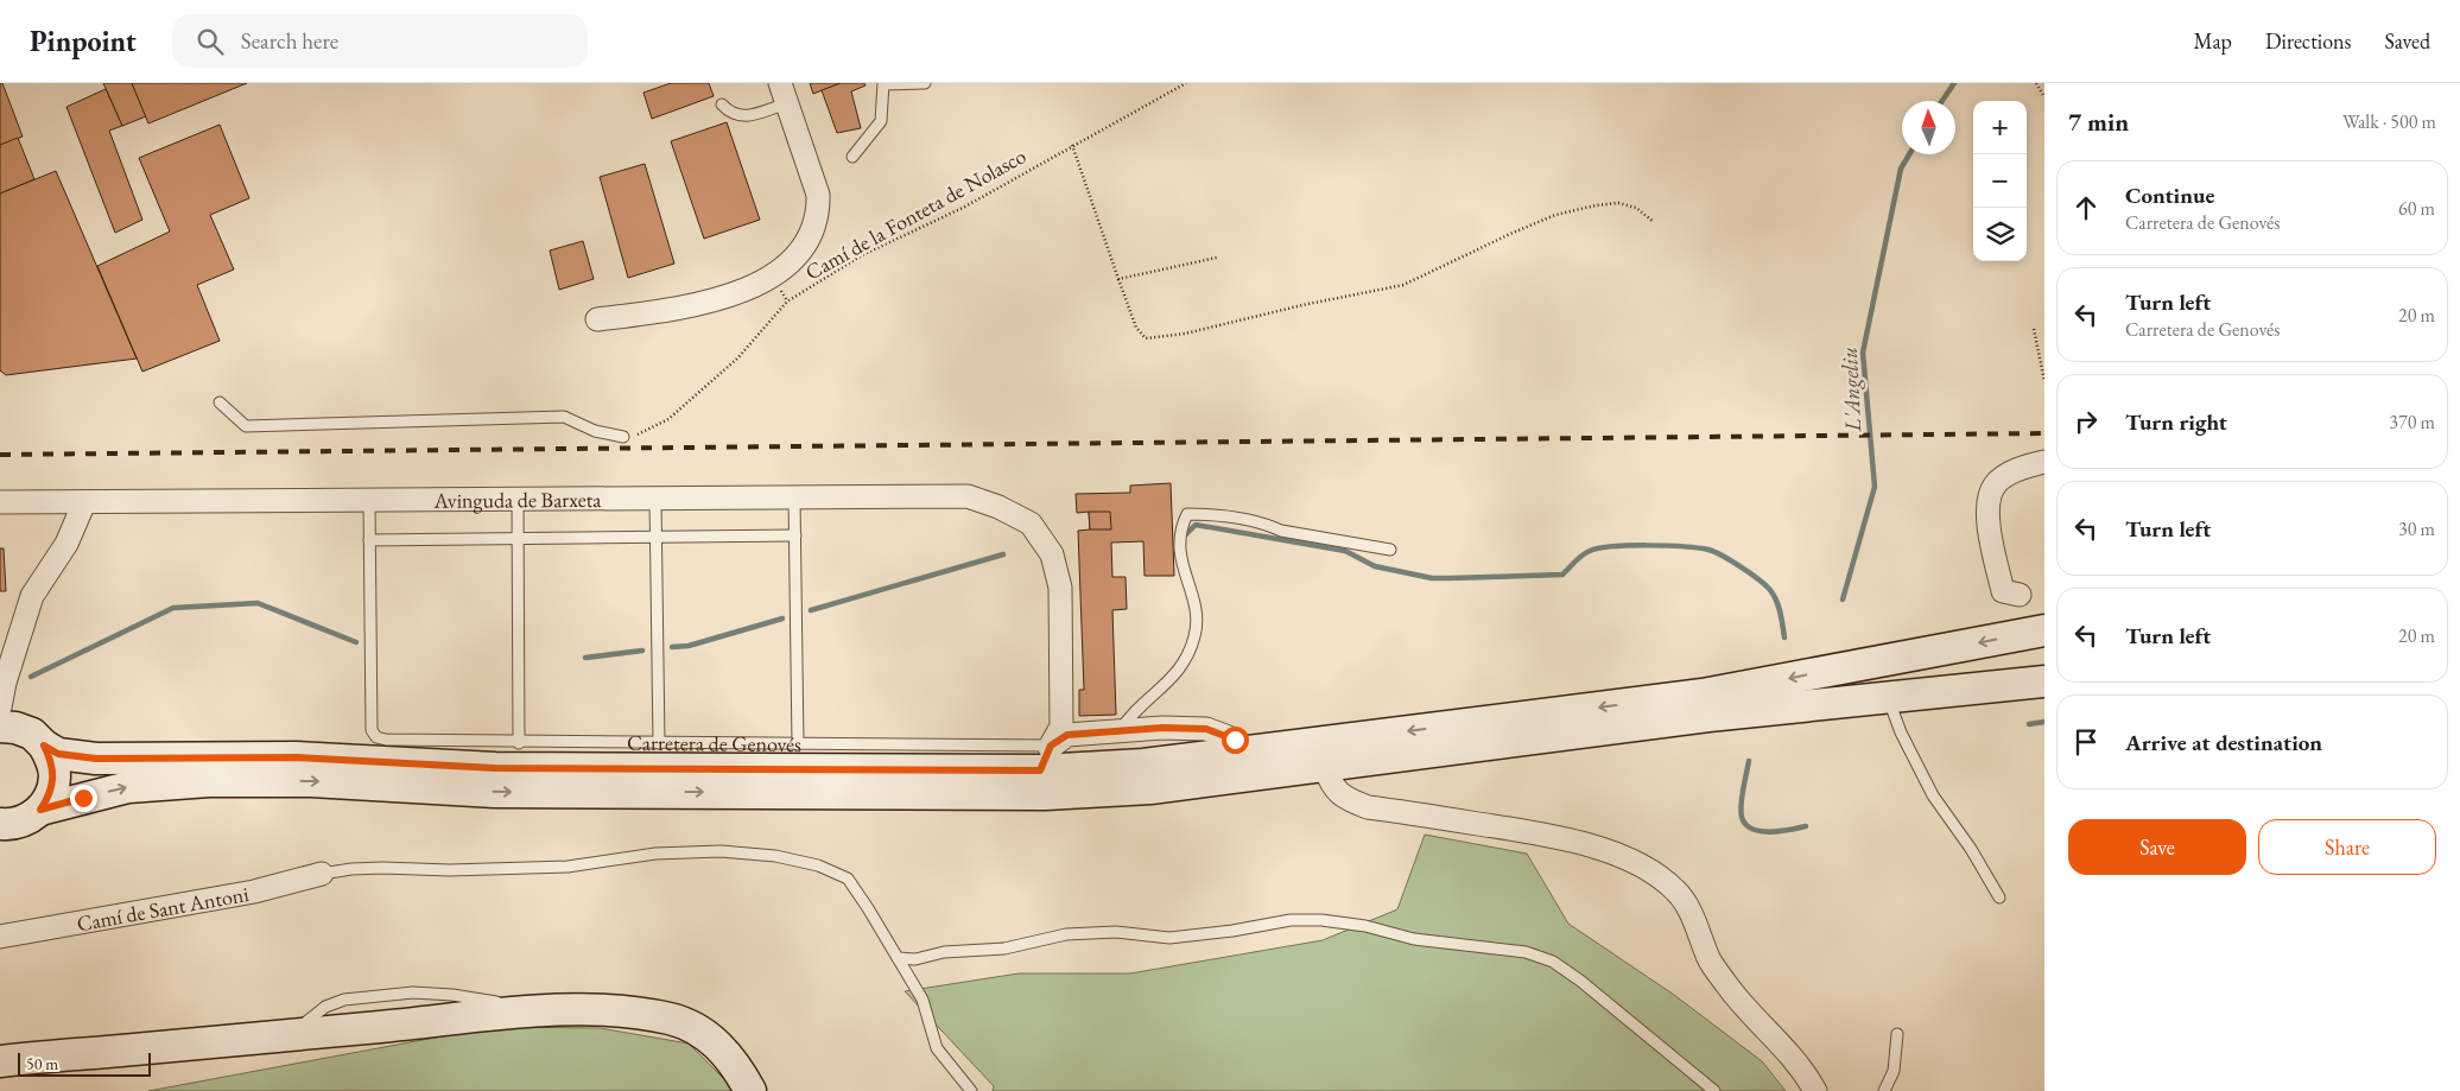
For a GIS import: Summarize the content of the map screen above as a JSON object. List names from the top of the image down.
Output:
{
  "streets": {
    "street": ["Avinguda de Barxeta", "Carretera de Genovés", "Camí de Sant Antoni"],
    "path": ["Camí de la Fonteta de Nolasco"]
  },
  "crossings": [
    ["Avinguda de Barxeta", "Carretera de Genovés"]
  ],
  "water": ["L'Angeliu"],
  "scale_bar": "50 m",
  "north": "top",
  "page": {
    "header": "Pinpoint",
    "search": "Search here",
    "nav": ["Map", "Directions", "Saved"],
    "heading": ["7 min", "Walk · 500 m"],
    "map_buttons": ["+", "−"],
    "list": [
      ["Continue", "Carretera de Genovés", "60 m"],
      ["Turn left", "Carretera de Genovés", "20 m"],
      ["Turn right", "370 m"],
      ["Turn left", "30 m"],
      ["Turn left", "20 m"],
      "Arrive at destination"
    ],
    "buttons": ["Save", "Share"],
    "scale": "50 m"
  }
}
